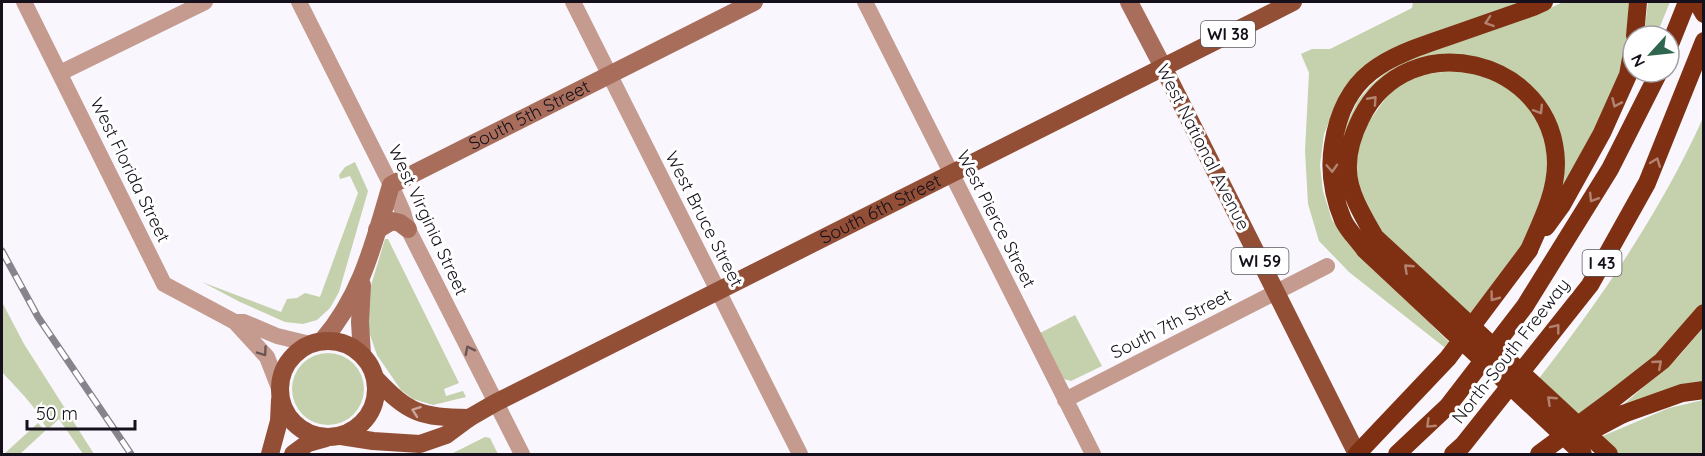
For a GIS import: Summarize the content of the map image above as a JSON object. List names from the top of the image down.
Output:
{
  "streets": {
    "highway": ["I 43", "North-South Freeway"],
    "main road": [
      "WI 38",
      "West National Avenue",
      "South 6th Street",
      "WI 59"
    ],
    "street": [
      "South 5th Street",
      "West Florida Street",
      "West Bruce Street",
      "West Pierce Street",
      "West Virginia Street",
      "South 7th Street"
    ]
  },
  "crossings": [
    ["South 5th Street", "West Bruce Street"],
    ["South 5th Street", "West Virginia Street"],
    ["West National Avenue", "South 6th Street"],
    ["West National Avenue", "South 7th Street"],
    ["West Florida Street", "South 6th Street"],
    ["South 6th Street", "West Bruce Street"],
    ["South 6th Street", "West Pierce Street"],
    ["South 6th Street", "West Virginia Street"],
    ["West Pierce Street", "South 7th Street"]
  ],
  "one_way": ["West Virginia Street"],
  "scale_bar": "50 m",
  "north": "bottom left"
}
